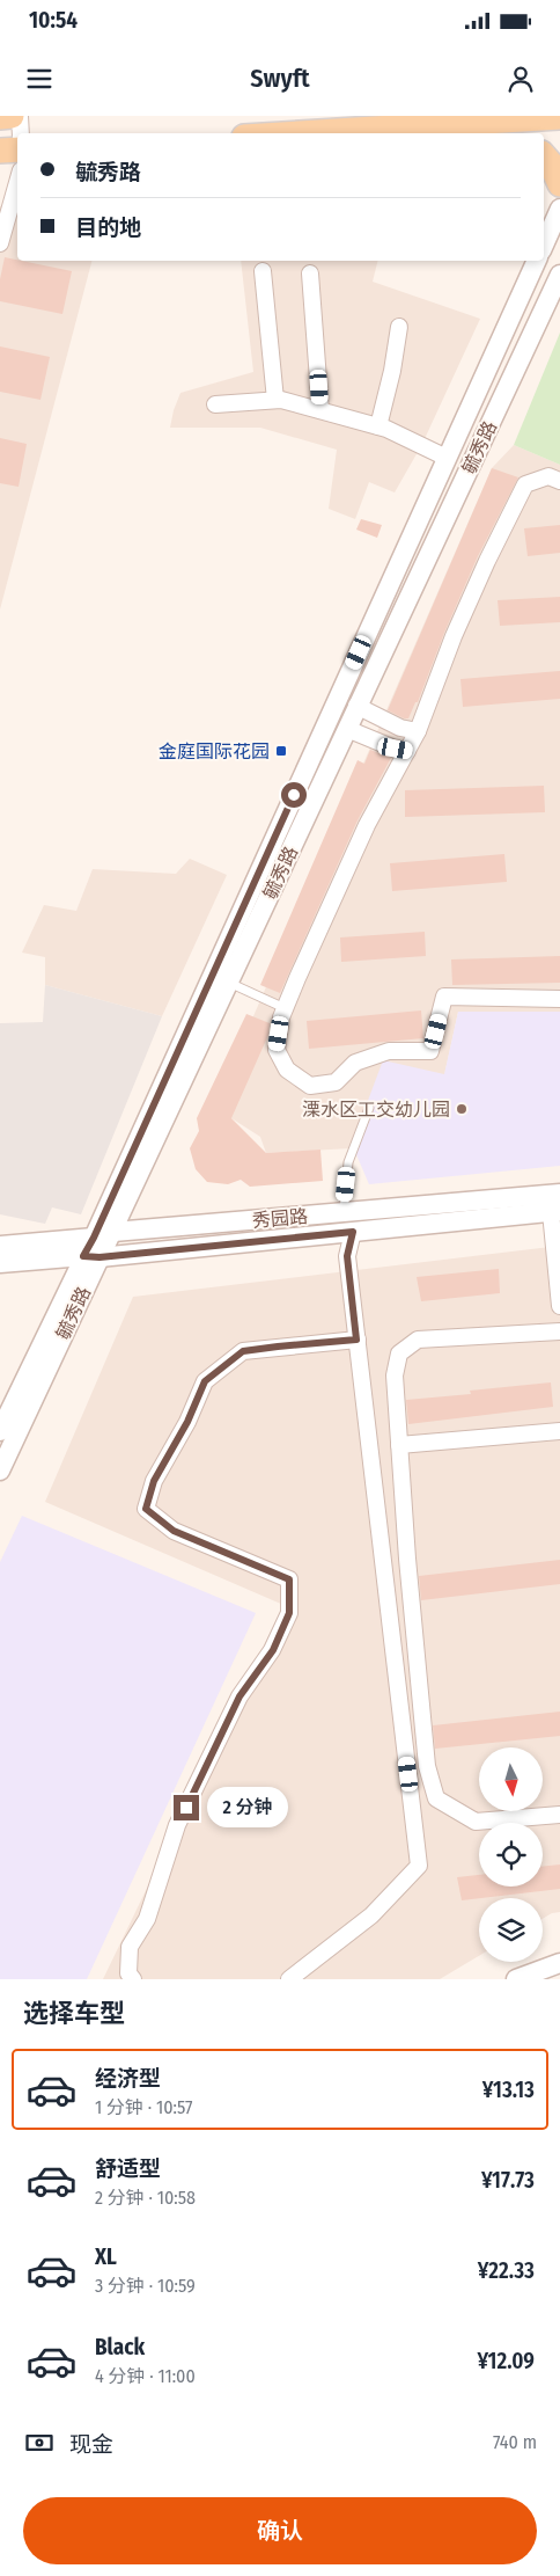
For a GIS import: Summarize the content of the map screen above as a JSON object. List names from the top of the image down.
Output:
{
  "streets": {
    "street": ["毓秀路", "秀园路"]
  },
  "crossings": [
    ["毓秀路", "秀园路"]
  ],
  "places": {
    "transit": ["金庭国际花园"],
    "other": ["溧水区工交幼儿园"]
  },
  "north": "bottom",
  "page": {
    "status": "10:54",
    "header": "Swyft",
    "banner": ["毓秀路", "目的地"],
    "bubble": "2 分钟",
    "heading": "选择车型",
    "list": [
      {
        "name": "经济型",
        "note": "1 分钟 · 10:57",
        "value": "¥13.13"
      },
      {
        "name": "舒适型",
        "note": "2 分钟 · 10:58",
        "value": "¥17.73"
      },
      {
        "name": "XL",
        "note": "3 分钟 · 10:59",
        "value": "¥22.33"
      },
      {
        "name": "Black",
        "note": "4 分钟 · 11:00",
        "value": "¥12.09"
      }
    ],
    "pay": ["现金", "740 m"],
    "buttons": "确认"
  }
}
